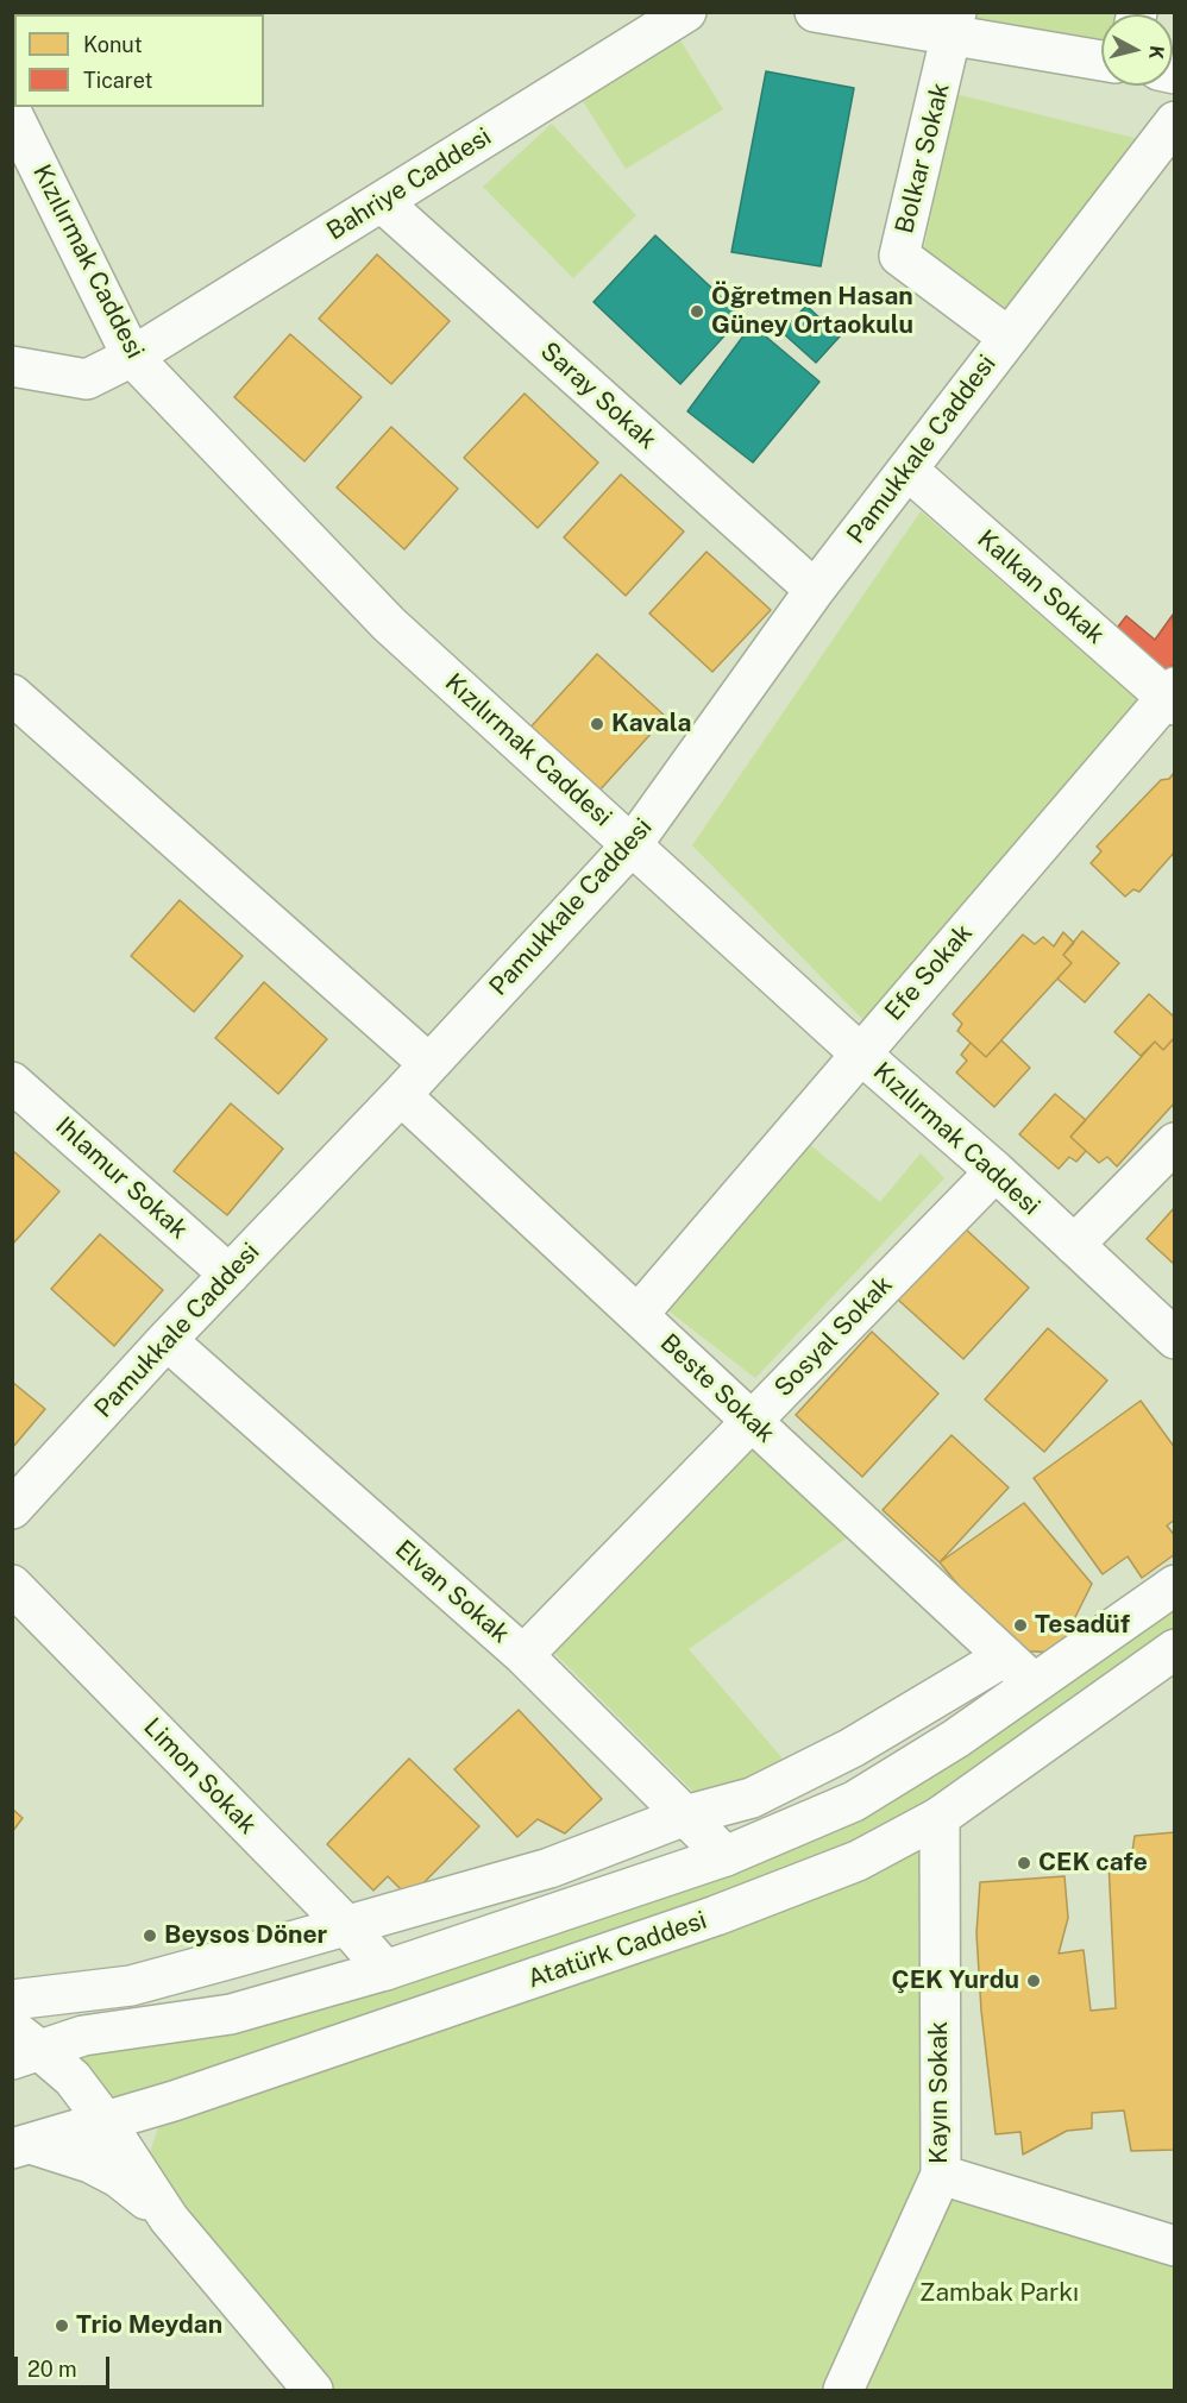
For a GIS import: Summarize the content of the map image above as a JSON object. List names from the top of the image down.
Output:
{
  "streets": {
    "street": [
      "Bolkar Sokak",
      "Bahriye Caddesi",
      "Kızılırmak Caddesi",
      "Saray Sokak",
      "Pamukkale Caddesi",
      "Kalkan Sokak",
      "Efe Sokak",
      "Ihlamur Sokak",
      "Sosyal Sokak",
      "Beste Sokak",
      "Elvan Sokak",
      "Limon Sokak",
      "Atatürk Caddesi",
      "Kayın Sokak"
    ]
  },
  "crossings": [
    ["Bolkar Sokak", "Pamukkale Caddesi"],
    ["Bahriye Caddesi", "Kızılırmak Caddesi"],
    ["Bahriye Caddesi", "Saray Sokak"],
    ["Kızılırmak Caddesi", "Pamukkale Caddesi"],
    ["Kızılırmak Caddesi", "Efe Sokak"],
    ["Kızılırmak Caddesi", "Sosyal Sokak"],
    ["Saray Sokak", "Pamukkale Caddesi"],
    ["Pamukkale Caddesi", "Kalkan Sokak"],
    ["Pamukkale Caddesi", "Ihlamur Sokak"],
    ["Pamukkale Caddesi", "Beste Sokak"],
    ["Pamukkale Caddesi", "Elvan Sokak"],
    ["Kalkan Sokak", "Efe Sokak"],
    ["Efe Sokak", "Beste Sokak"],
    ["Sosyal Sokak", "Beste Sokak"],
    ["Sosyal Sokak", "Elvan Sokak"],
    ["Atatürk Caddesi", "Kayın Sokak"]
  ],
  "parks": ["Zambak Parkı"],
  "places": [
    "Öğretmen Hasan Güney Ortaokulu",
    "Kavala",
    "Tesadüf",
    "CEK cafe",
    "Beysos Döner",
    "ÇEK Yurdu",
    "Trio Meydan"
  ],
  "legend": ["Konut", "Ticaret"],
  "scale_bar": "20 m",
  "north": "right"
}
